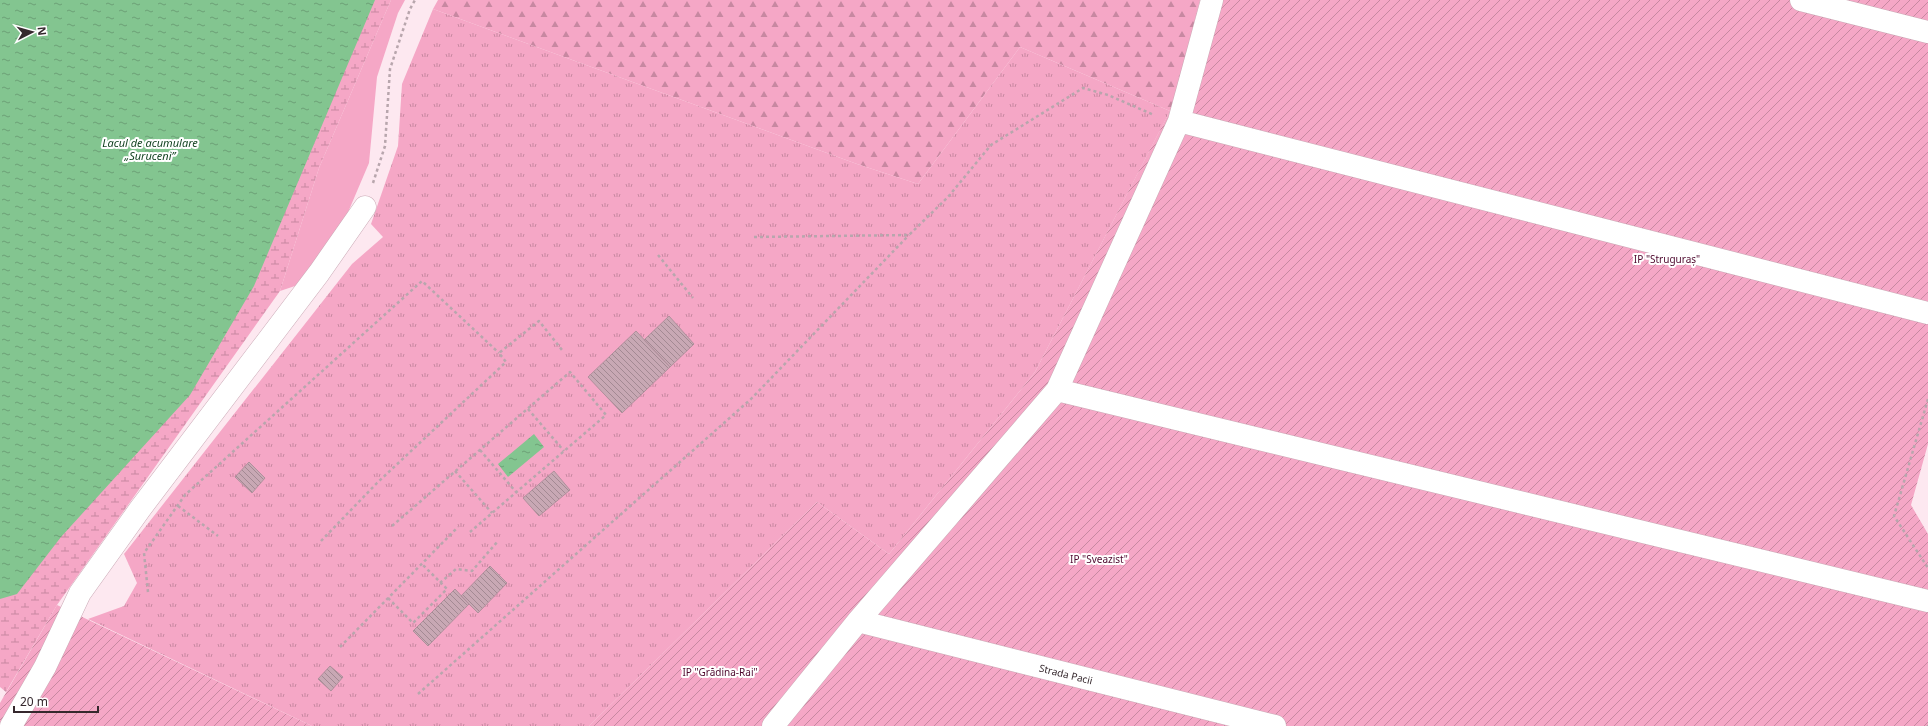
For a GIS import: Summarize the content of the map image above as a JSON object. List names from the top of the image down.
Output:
{
  "streets": {
    "street": ["Strada Pacii"]
  },
  "water": ["Lacul de acumulare „Suruceni”"],
  "parks": ["IP \"Struguraș\"", "IP \"Sveazist\"", "IP \"Grădina-Rai\""],
  "scale_bar": "20 m",
  "north": "right"
}
